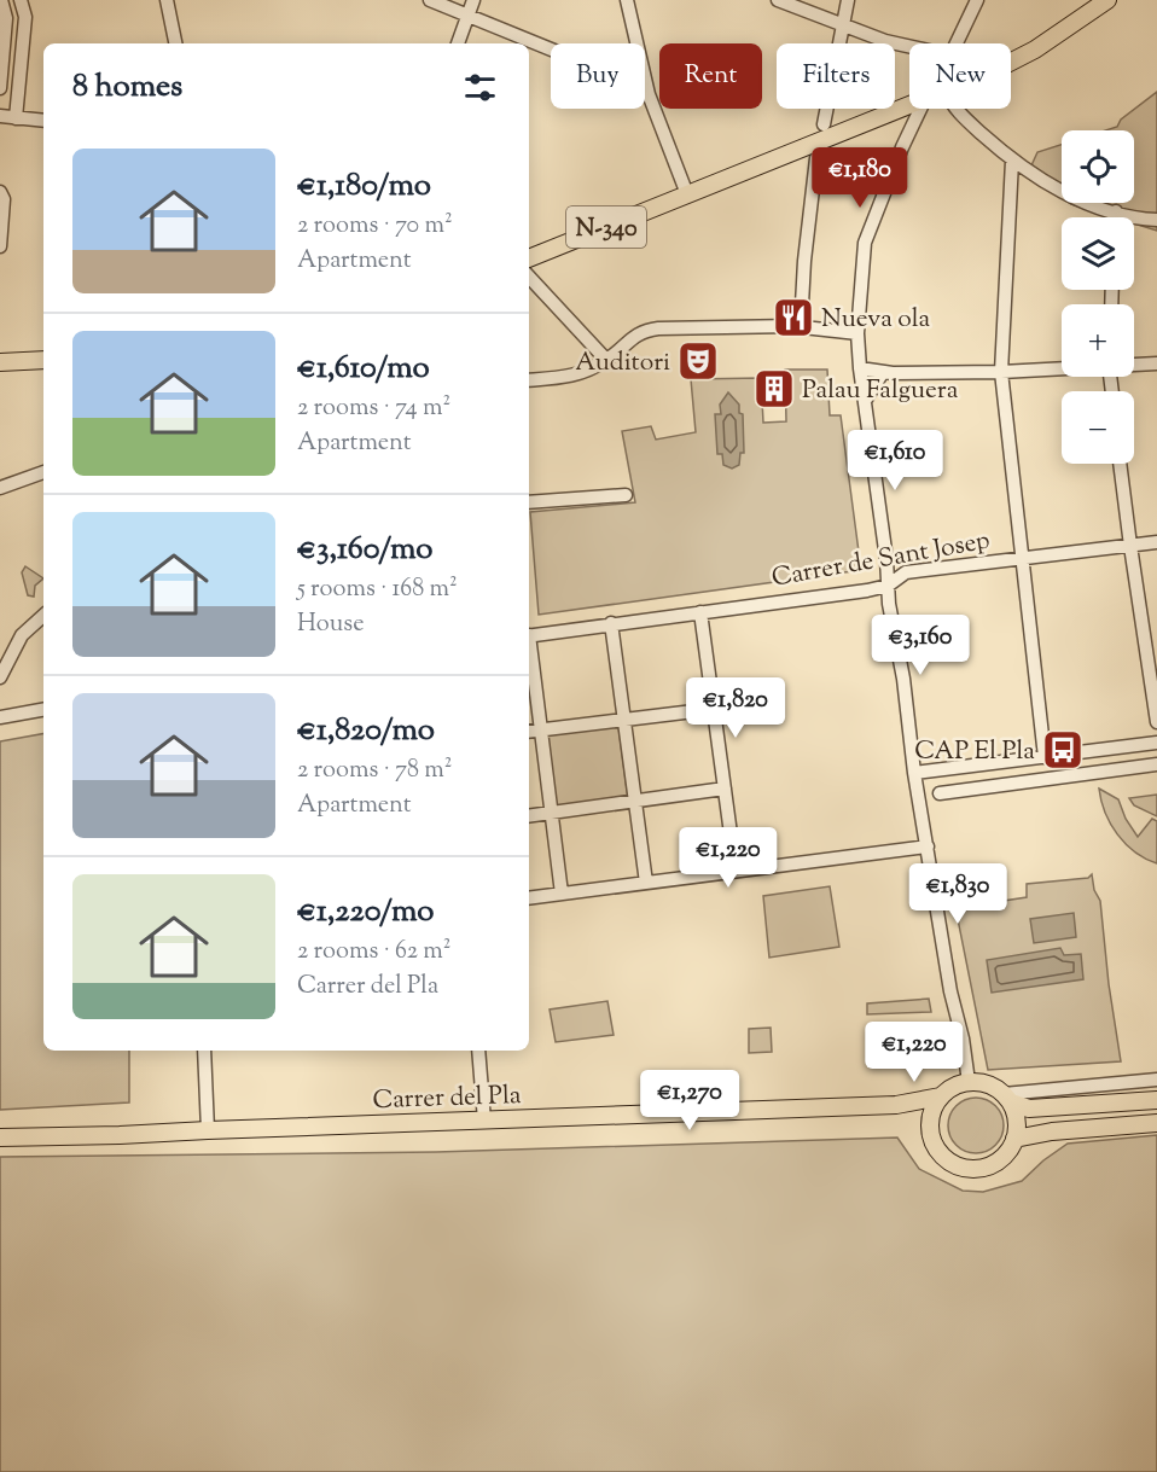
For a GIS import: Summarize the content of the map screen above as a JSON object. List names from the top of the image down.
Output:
{
  "streets": {
    "main road": ["N-340", "Carrer del Pla"],
    "street": ["Carrer de Sant Josep"]
  },
  "places": {
    "restaurant": ["Nueva ola"],
    "theatre": ["Auditori"],
    "building": ["Palau Falguera"],
    "bus stop": ["CAP El Pla"]
  },
  "page": {
    "chip": [
      "Buy",
      "Rent",
      "Filters",
      "New"
    ],
    "heading": "8 homes",
    "map_buttons": ["+", "−"],
    "list": [
      {
        "name": "€1,180/mo",
        "note": "2 rooms · 70 m² · Apartment"
      },
      {
        "name": "€1,610/mo",
        "note": "2 rooms · 74 m² · Apartment"
      },
      {
        "name": "€3,160/mo",
        "note": "5 rooms · 168 m² · House"
      },
      {
        "name": "€1,820/mo",
        "note": "2 rooms · 78 m² · Apartment"
      },
      {
        "name": "€1,220/mo",
        "note": "2 rooms · 62 m² · Carrer del Pla"
      }
    ],
    "price": [
      "€1,180",
      "€1,610",
      "€3,160",
      "€1,820",
      "€1,220",
      "€1,830",
      "€1,220",
      "€1,270"
    ]
  }
}
